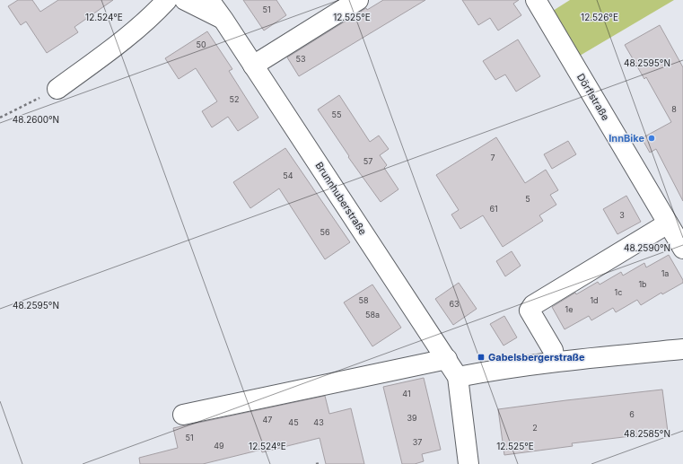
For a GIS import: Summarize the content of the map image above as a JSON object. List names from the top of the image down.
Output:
{
  "streets": {
    "street": ["Dörflstraße", "Brunnhuberstraße"]
  },
  "places": {
    "other": ["InnBike"],
    "transit": ["Gabelsbergerstraße"]
  },
  "house_numbers": [
    "51",
    "50",
    "53",
    "52",
    "8",
    "55",
    "7",
    "57",
    "54",
    "5",
    "61",
    "3",
    "56",
    "1a",
    "1b",
    "1c",
    "58",
    "1d",
    "63",
    "1e",
    "58a",
    "41",
    "6",
    "39",
    "47",
    "45",
    "43",
    "2",
    "51",
    "37",
    "49"
  ],
  "coordinates": [
    "12.524°E",
    "12.525°E",
    "12.526°E",
    "48.2595°N",
    "48.2600°N",
    "48.2590°N",
    "48.2585°N"
  ]
}
